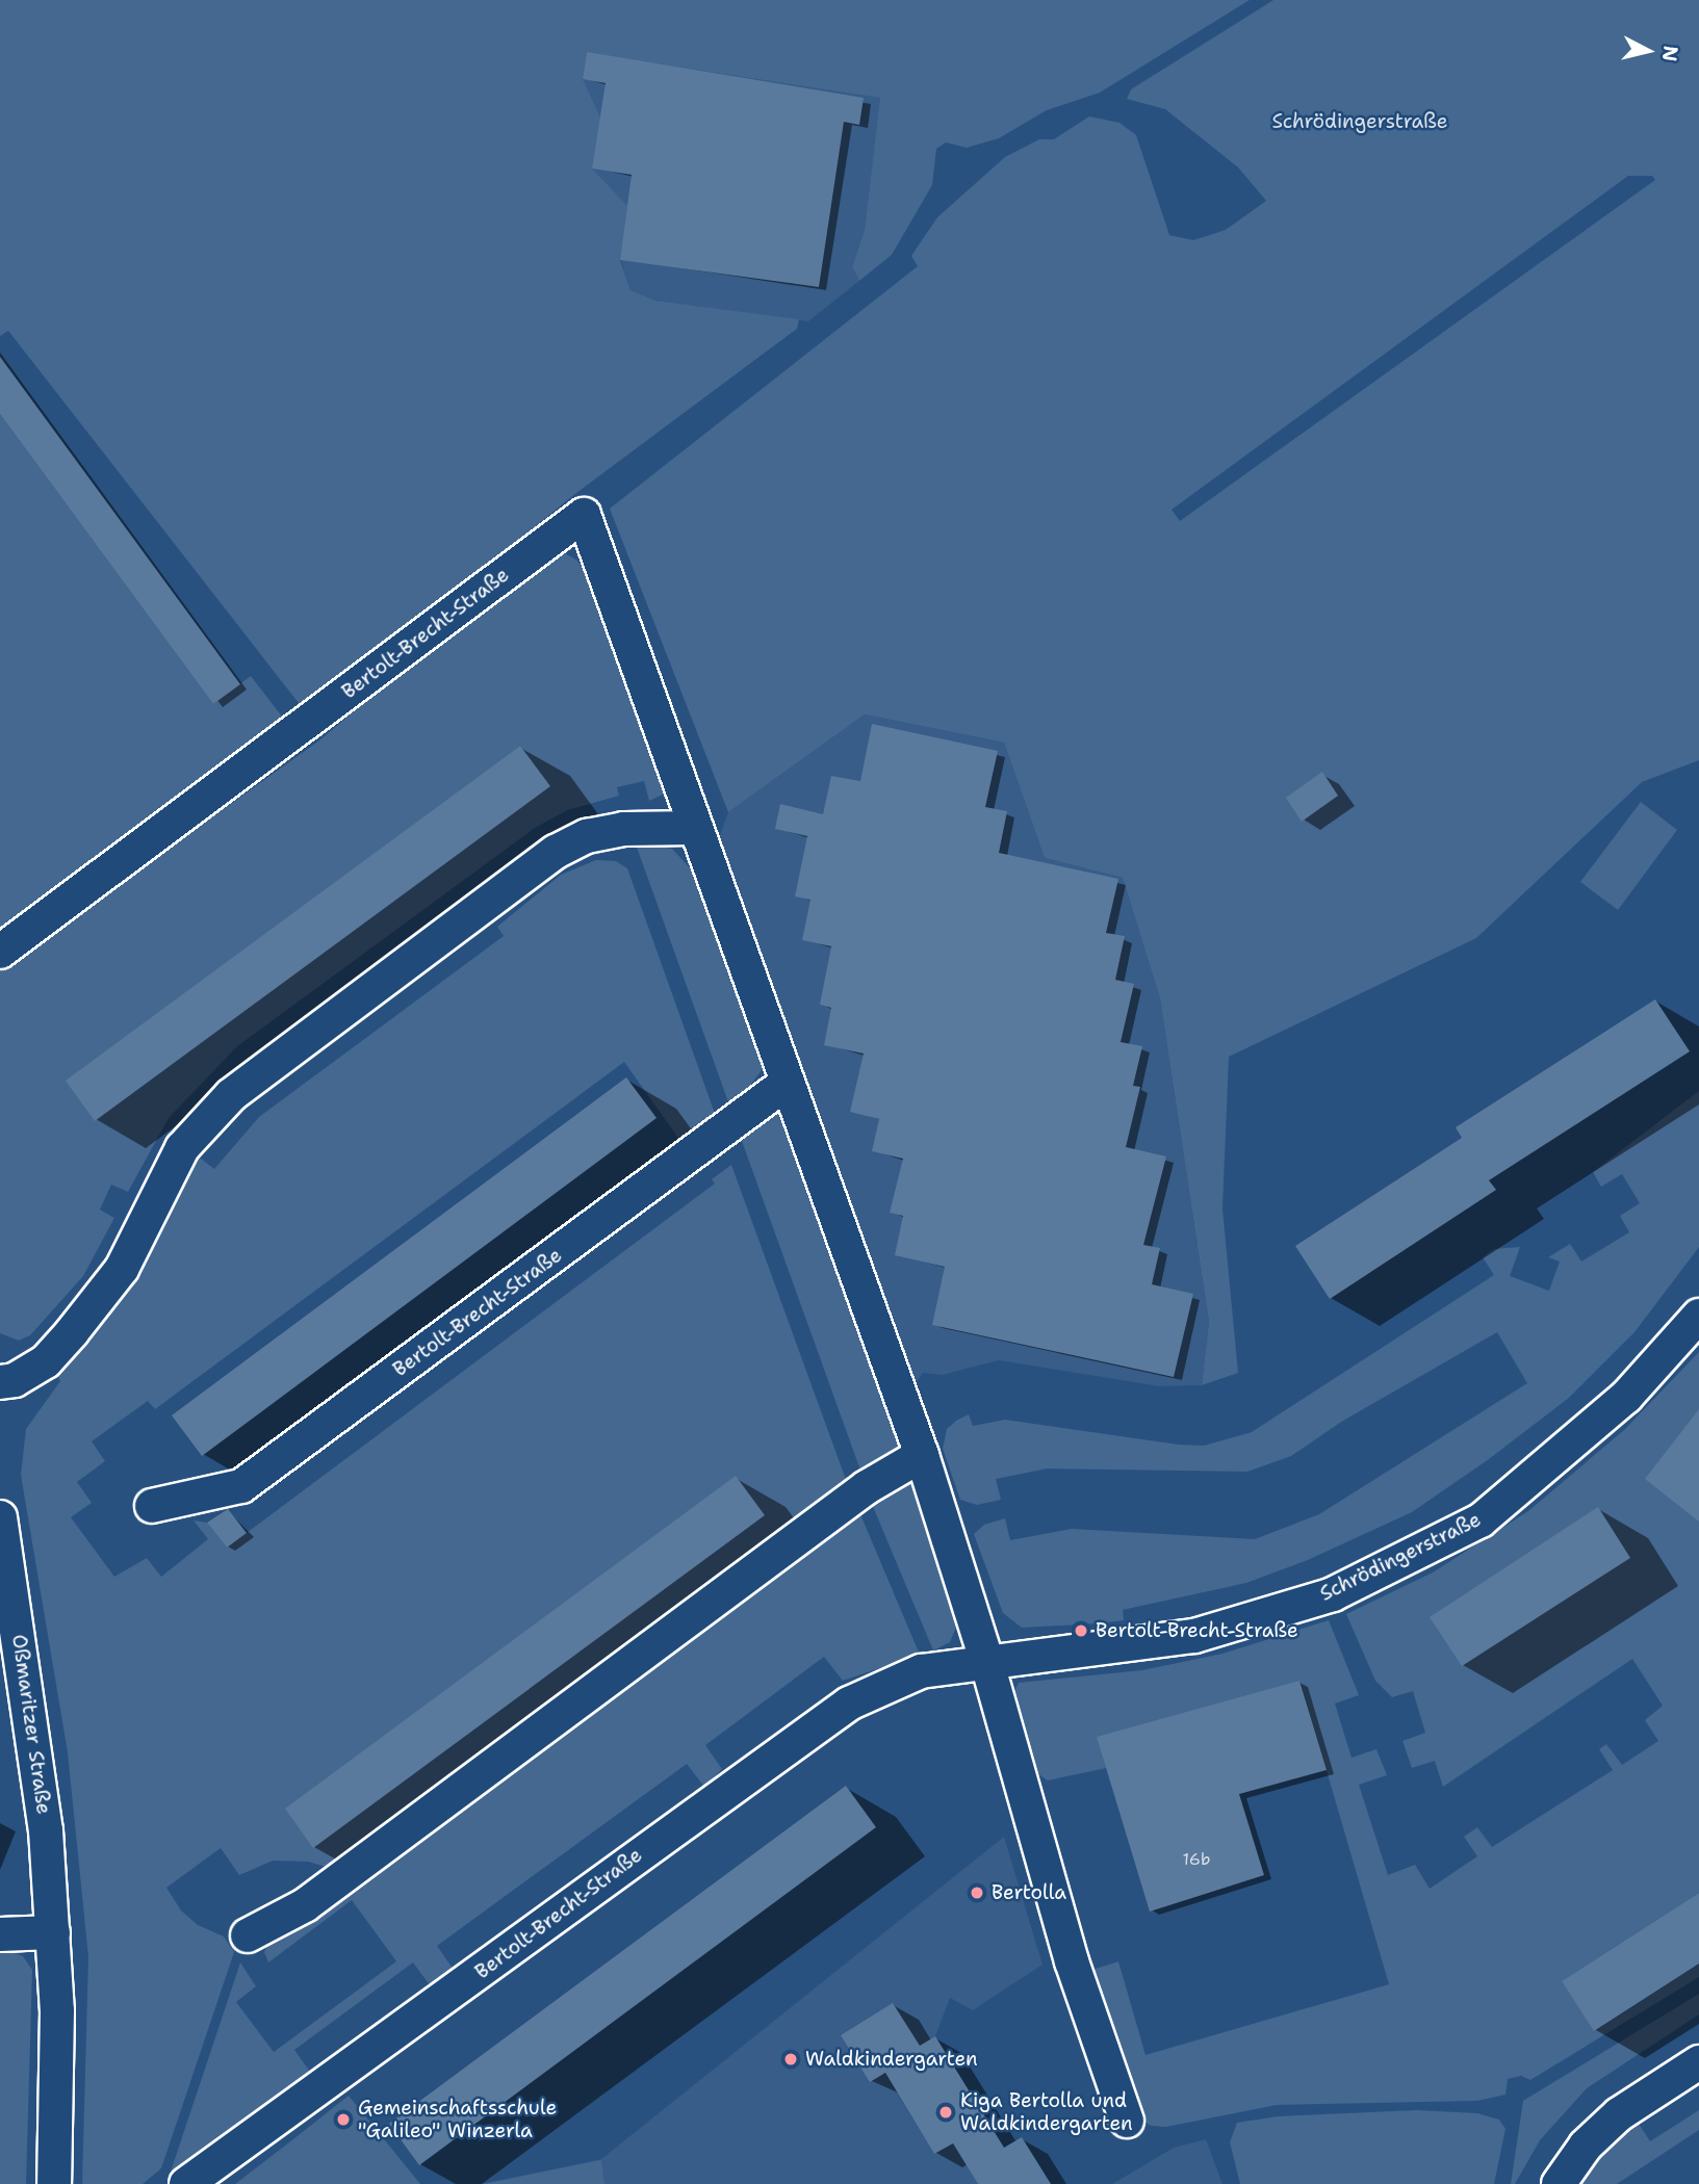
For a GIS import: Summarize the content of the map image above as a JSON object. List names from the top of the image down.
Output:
{
  "streets": {
    "street": ["Bertolt-Brecht-Straße", "Schrödingerstraße", "Oßmaritzer Straße"]
  },
  "crossings": [
    ["Bertolt-Brecht-Straße", "Schrödingerstraße"]
  ],
  "parks": ["Schrödingerstraße"],
  "places": [
    "Bertolt-Brecht-Straße",
    "Bertolla",
    "Waldkindergarten",
    "Kiga Bertolla und Waldkindergarten",
    "Gemeinschaftsschule \"Galileo\" Winzerla"
  ],
  "house_numbers": ["16b"],
  "north": "right"
}
